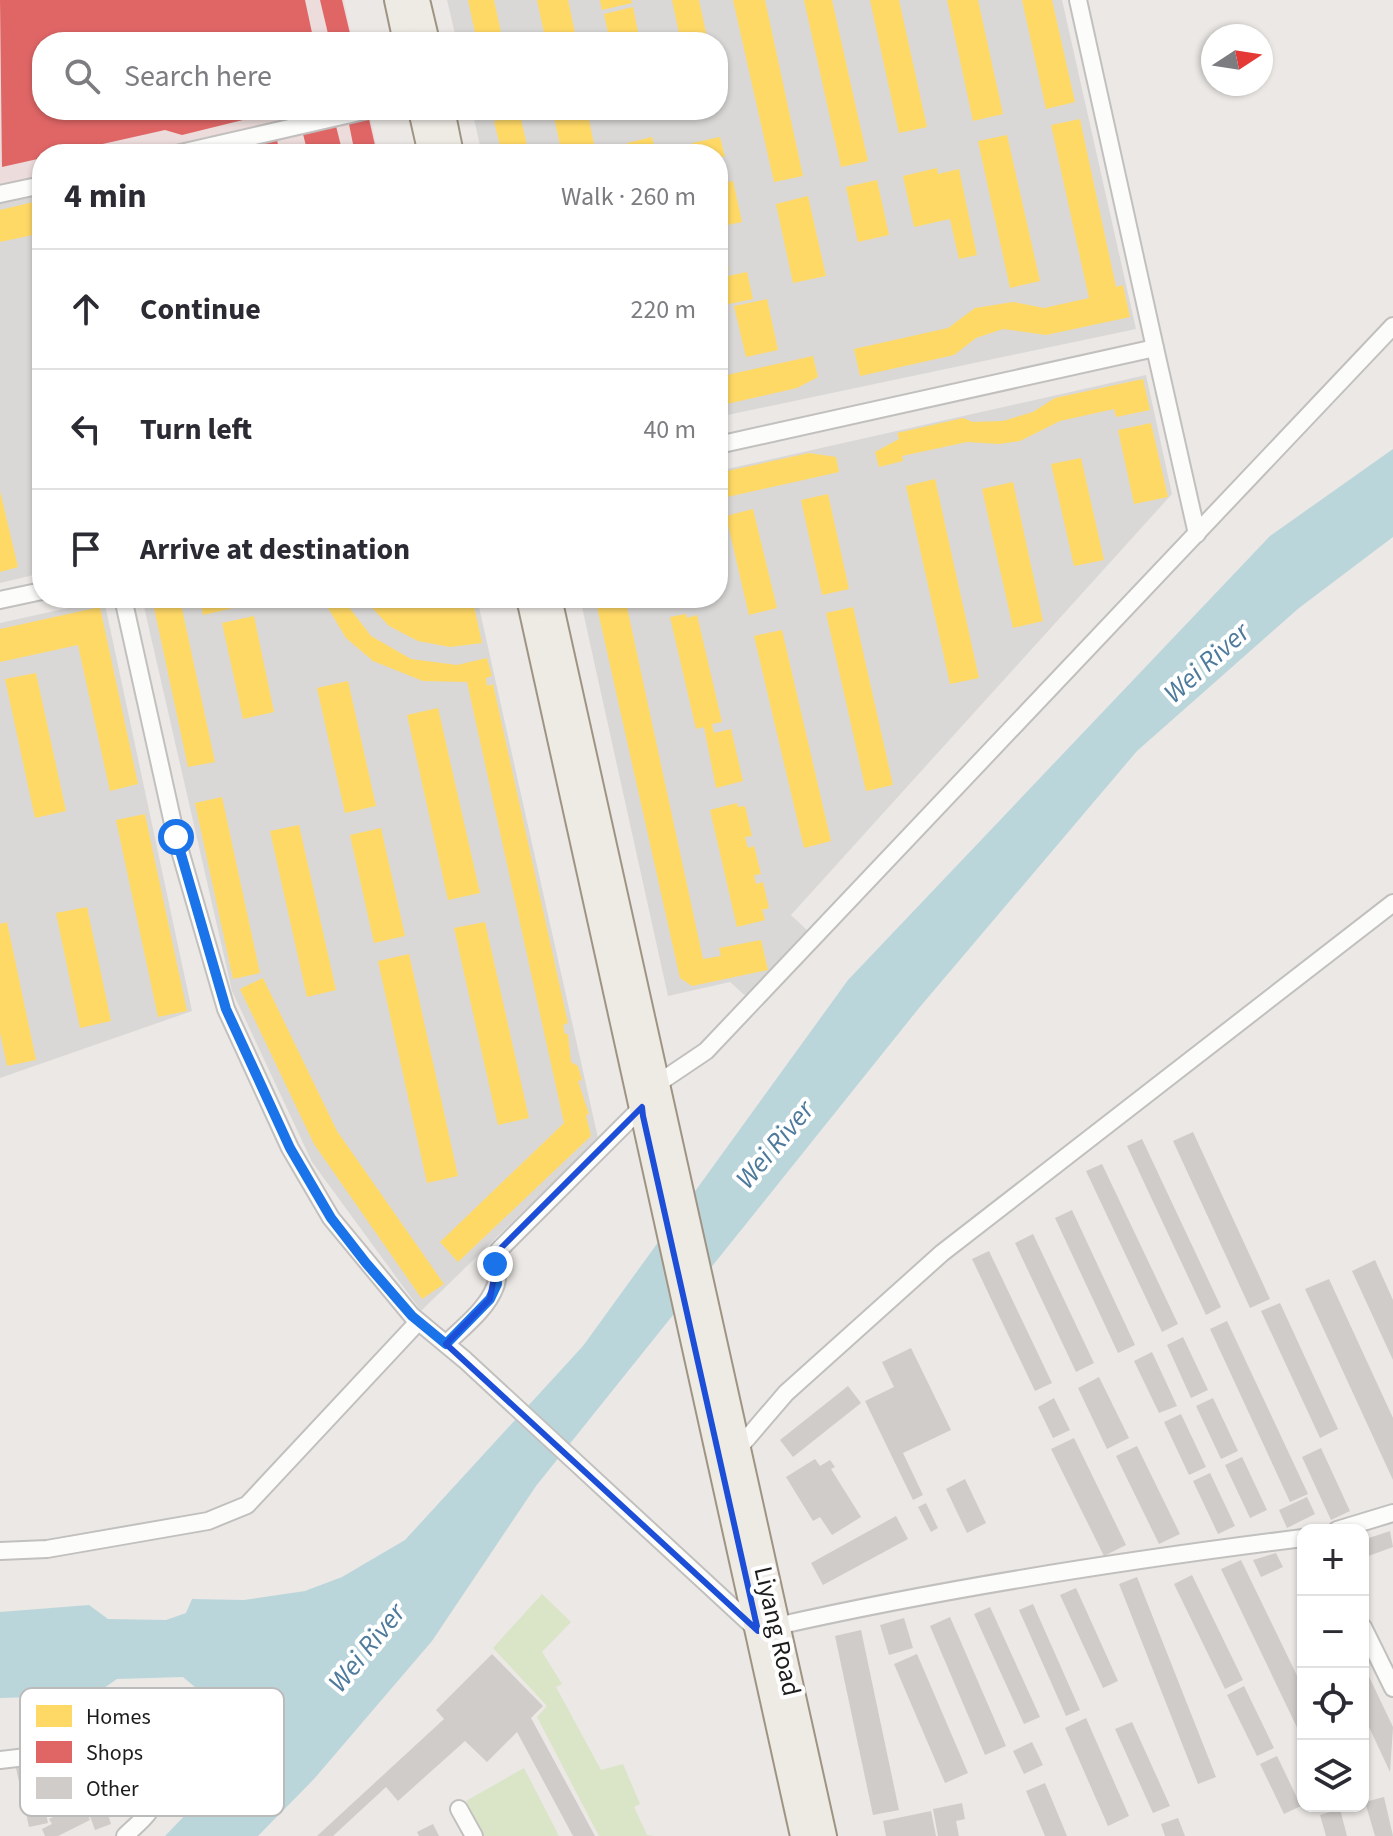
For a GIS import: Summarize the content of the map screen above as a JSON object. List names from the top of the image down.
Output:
{
  "streets": {
    "main road": ["Liyang Road"]
  },
  "water": ["Wei River"],
  "legend": ["Homes", "Shops", "Other"],
  "north": "right",
  "page": {
    "search": "Search here",
    "heading": ["4 min", "Walk · 260 m"],
    "list": [
      ["Continue", "220 m"],
      ["Turn left", "40 m"],
      "Arrive at destination"
    ],
    "map_buttons": ["+", "−"]
  }
}
